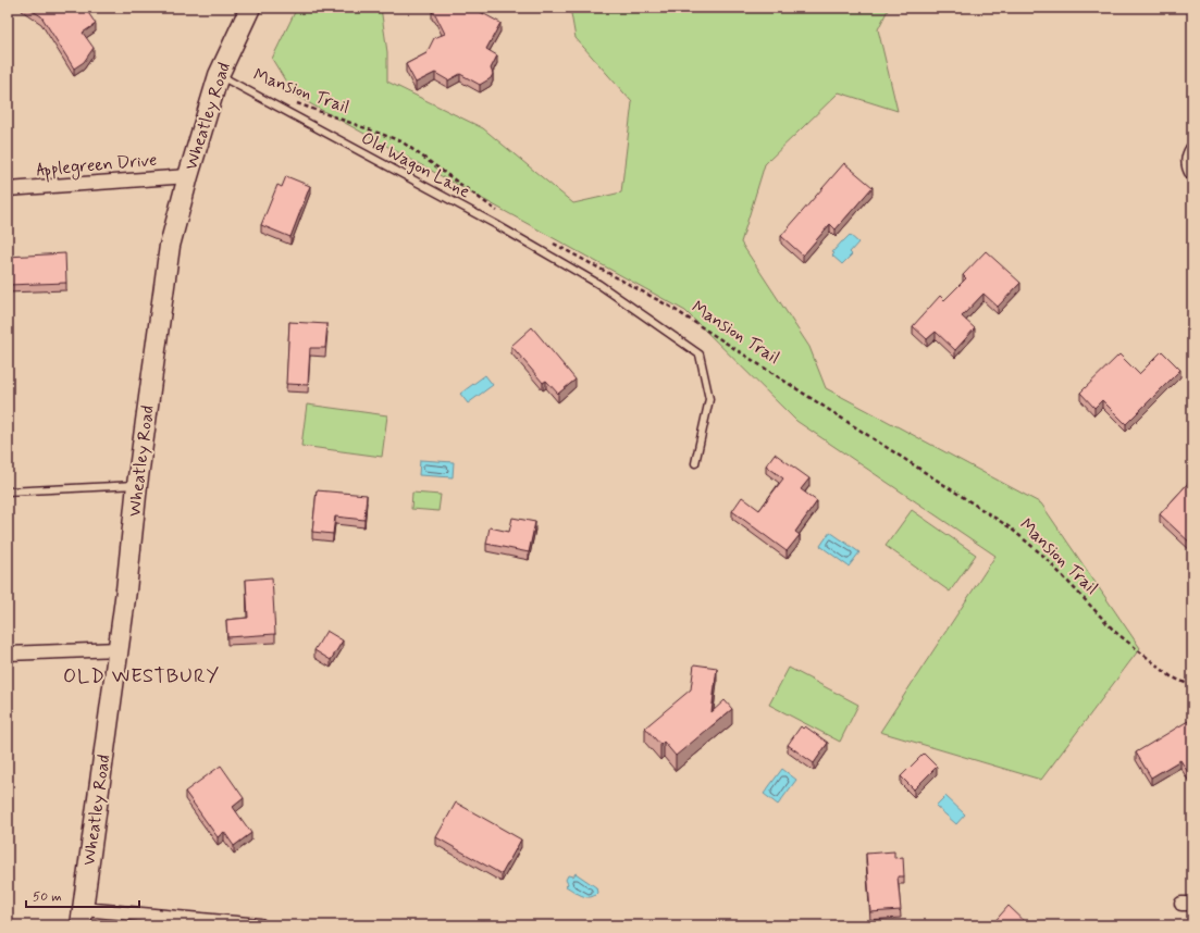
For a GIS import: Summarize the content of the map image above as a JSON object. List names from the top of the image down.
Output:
{
  "streets": {
    "street": ["Wheatley Road", "Applegreen Drive"],
    "lane": ["Old Wagon Lane"],
    "path": ["Mansion Trail"]
  },
  "crossings": [
    ["Wheatley Road", "Applegreen Drive"],
    ["Wheatley Road", "Old Wagon Lane"]
  ],
  "districts": ["OLD WESTBURY"],
  "scale_bar": "50 m"
}
